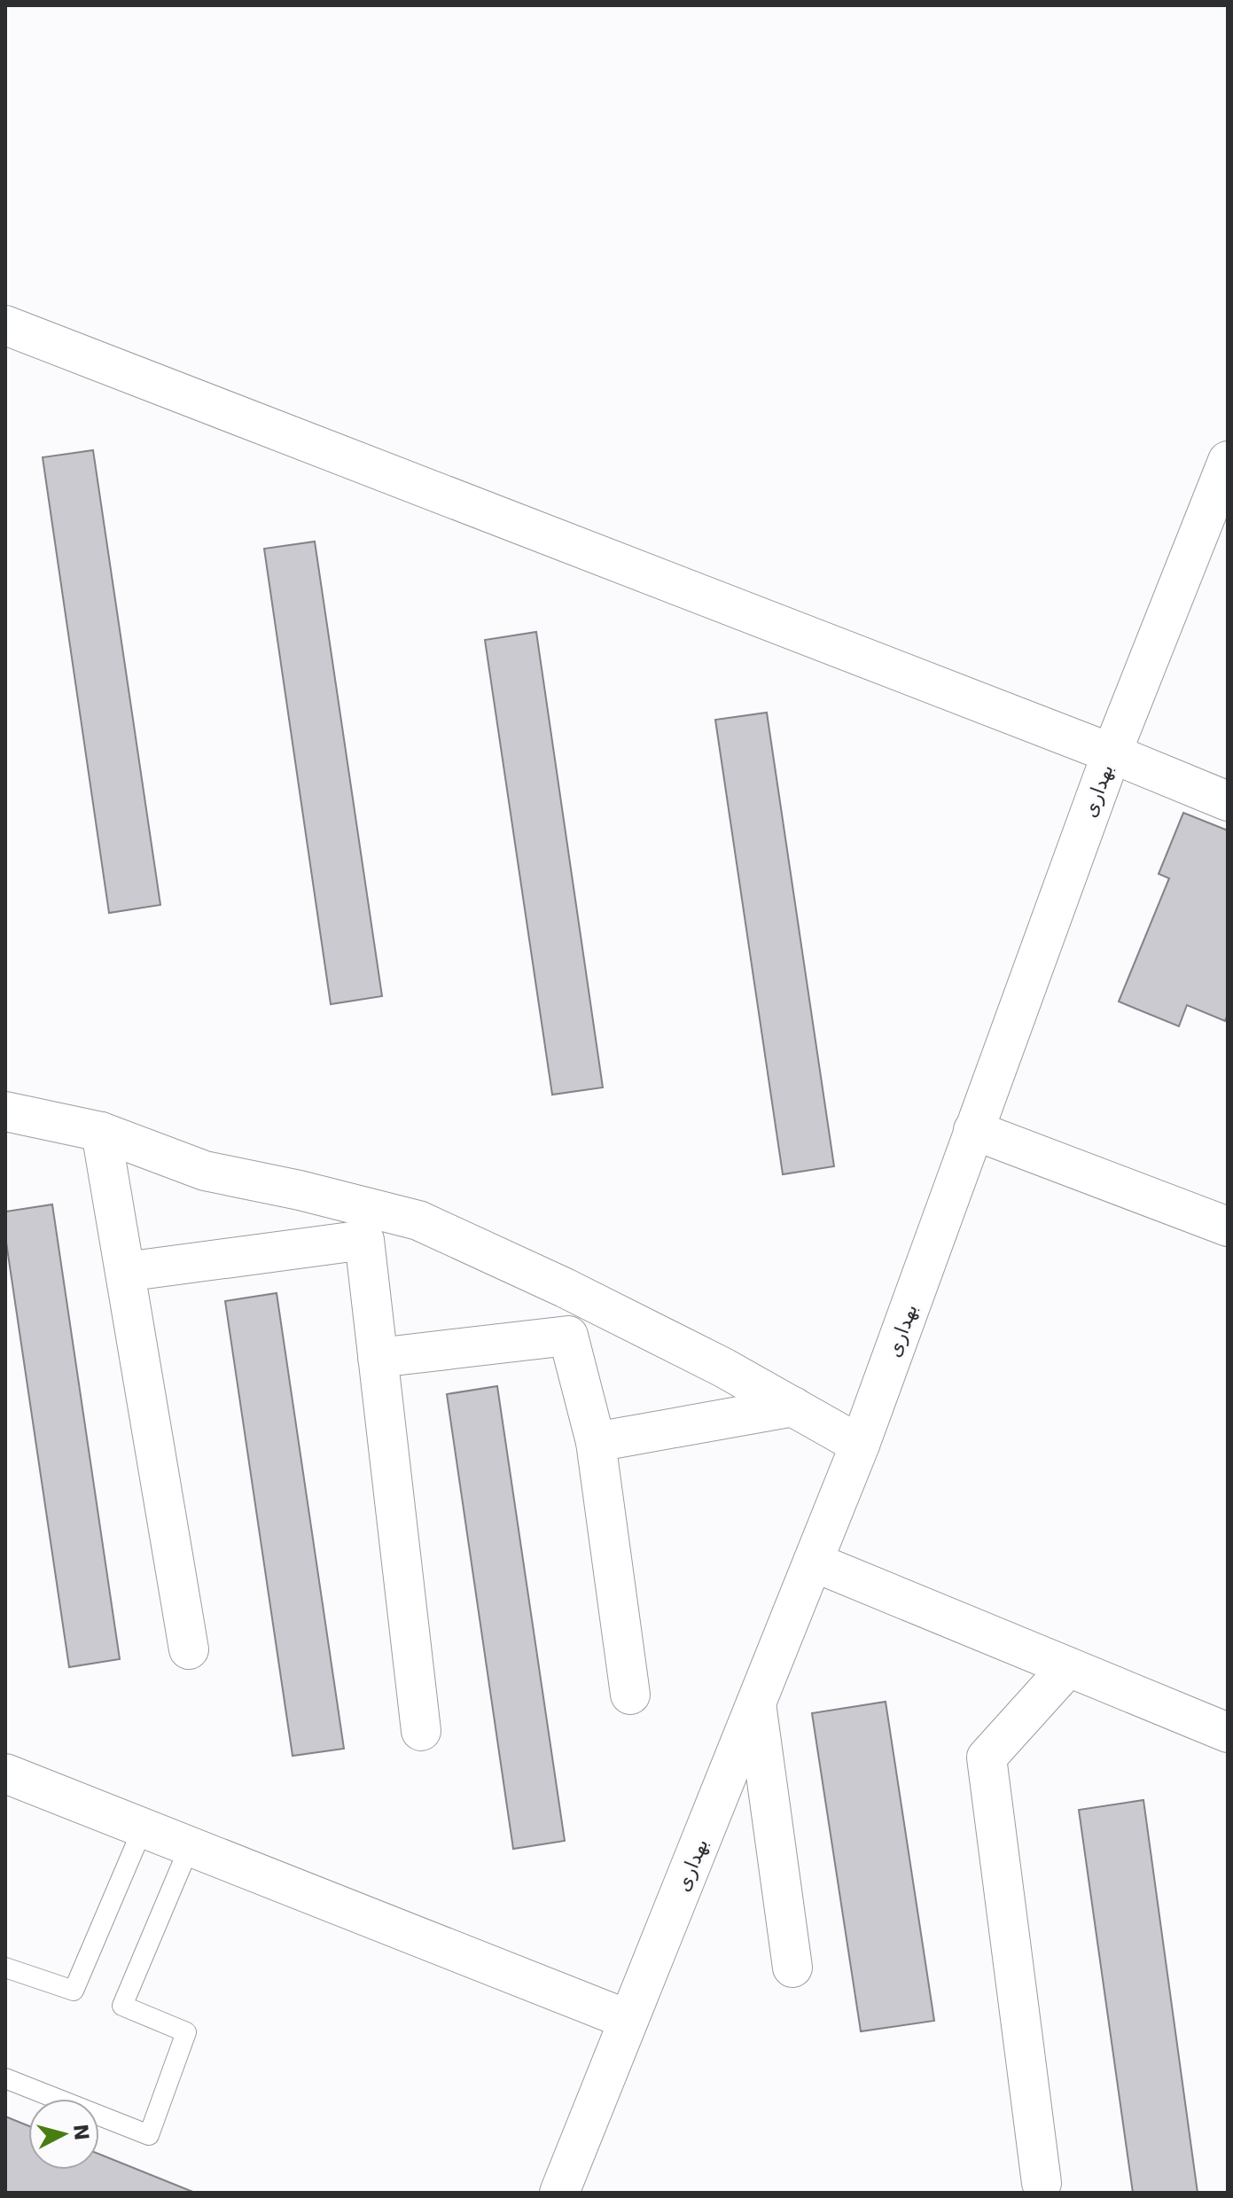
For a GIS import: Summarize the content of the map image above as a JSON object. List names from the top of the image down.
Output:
{
  "streets": {
    "street": ["بهداری"]
  },
  "north": "right"
}
